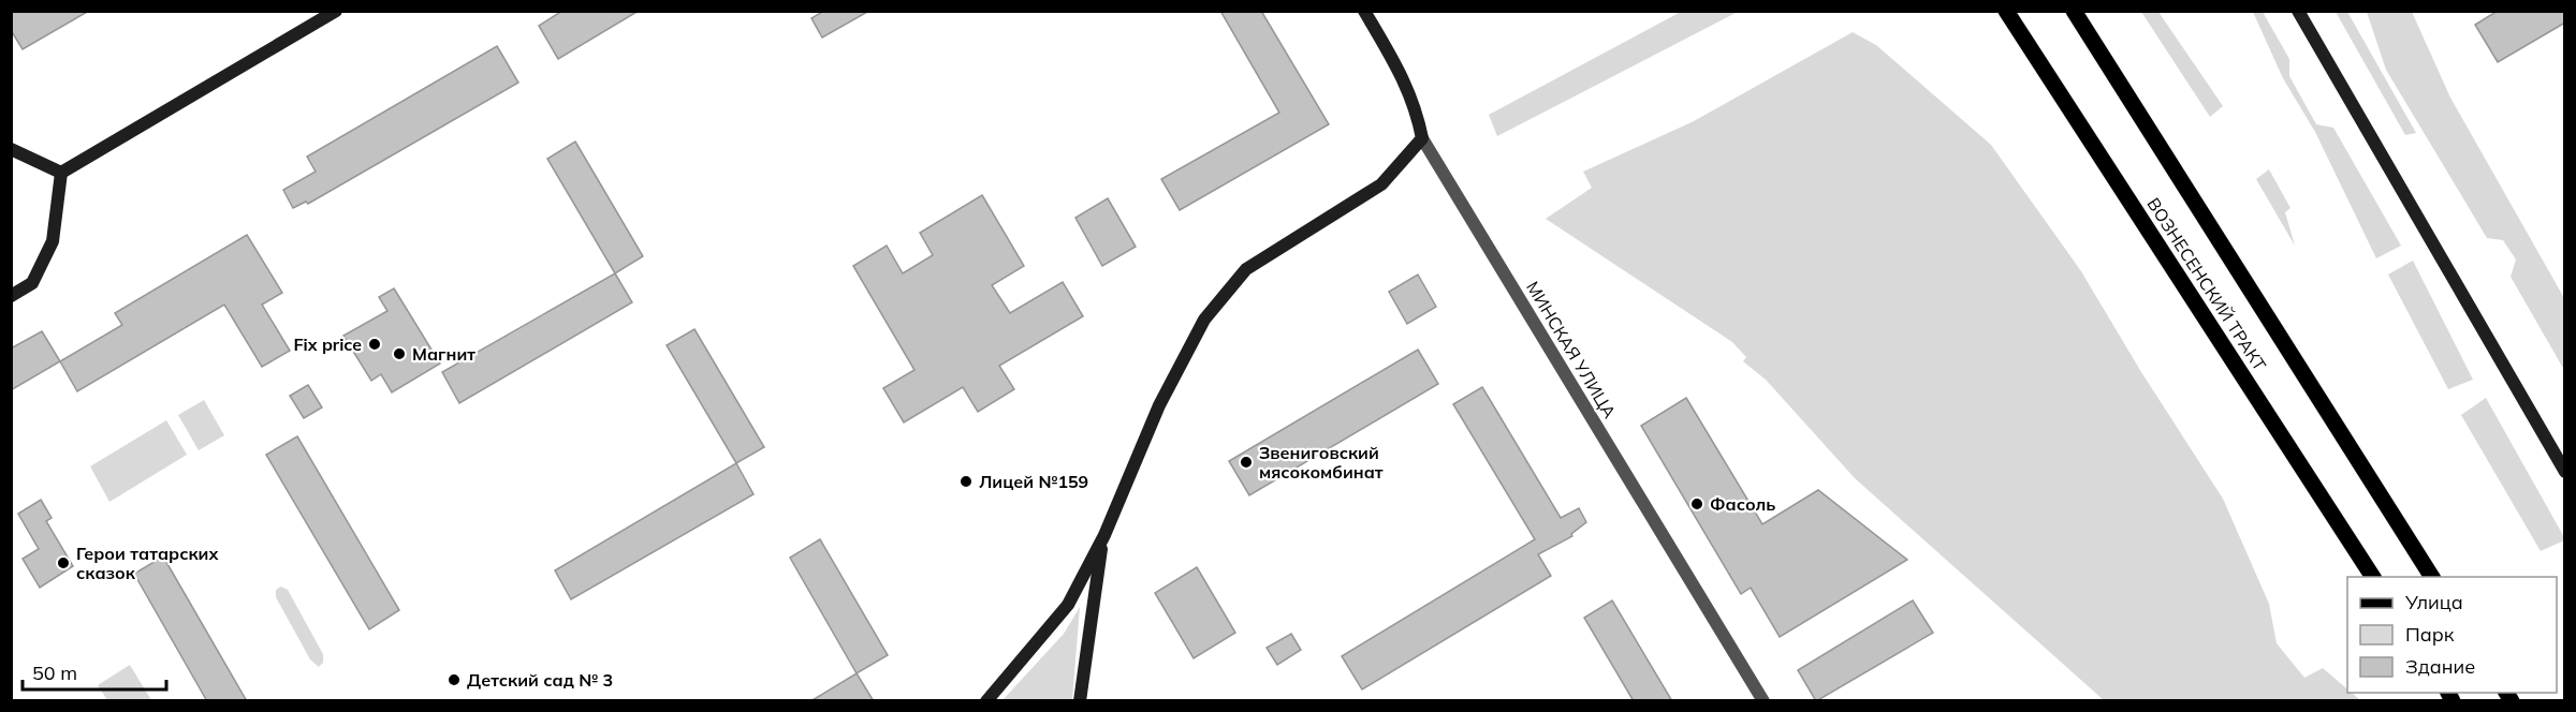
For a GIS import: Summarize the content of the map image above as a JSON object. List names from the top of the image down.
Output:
{
  "streets": {
    "main road": ["ВОЗНЕСЕНСКИЙ ТРАКТ"],
    "street": ["МИНСКАЯ УЛИЦА"]
  },
  "places": [
    "Fix price",
    "Магнит",
    "Звениговский мясокомбинат",
    "Лицей №159",
    "Фасоль",
    "Герои татарских сказок",
    "Детский сад № 3"
  ],
  "legend": ["Улица", "Парк", "Здание"],
  "scale_bar": "50 m"
}
